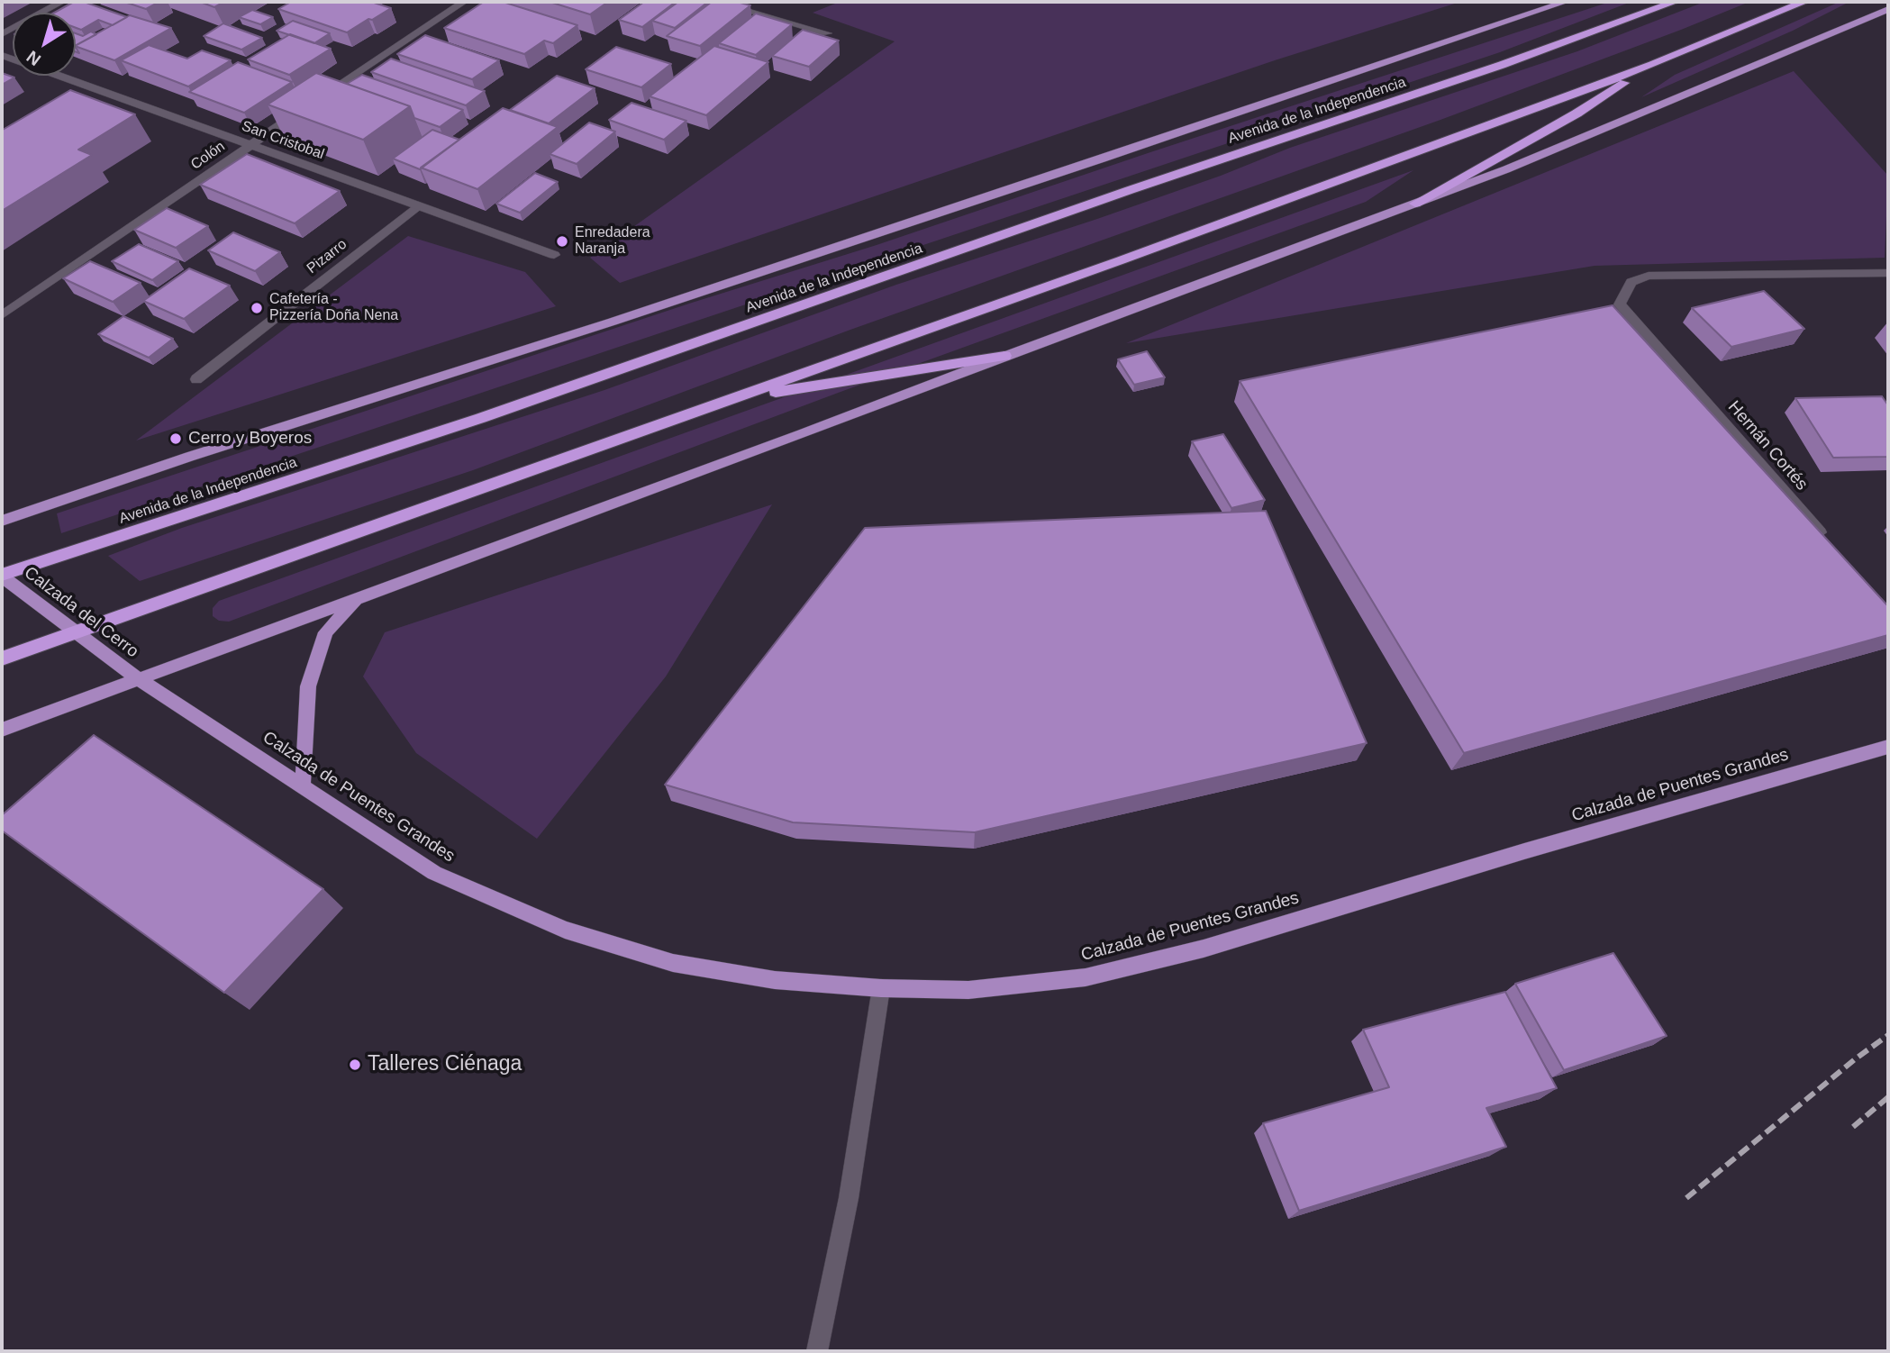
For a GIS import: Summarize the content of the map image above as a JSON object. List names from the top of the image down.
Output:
{
  "streets": {
    "highway": ["Avenida de la Independencia"],
    "main road": ["Calzada del Cerro", "Calzada de Puentes Grandes"],
    "street": [
      "San Cristobal",
      "Colón",
      "Pizarro",
      "Hernán Cortés"
    ]
  },
  "crossings": [
    ["Avenida de la Independencia", "Calzada del Cerro"],
    ["San Cristobal", "Colón"],
    ["San Cristobal", "Pizarro"],
    ["Calzada del Cerro", "Calzada de Puentes Grandes"]
  ],
  "places": [
    "Enredadera Naranja",
    "Cafetería - Pizzería Doña Nena",
    "Cerro y Boyeros",
    "Talleres Ciénaga"
  ],
  "north": "bottom left"
}
